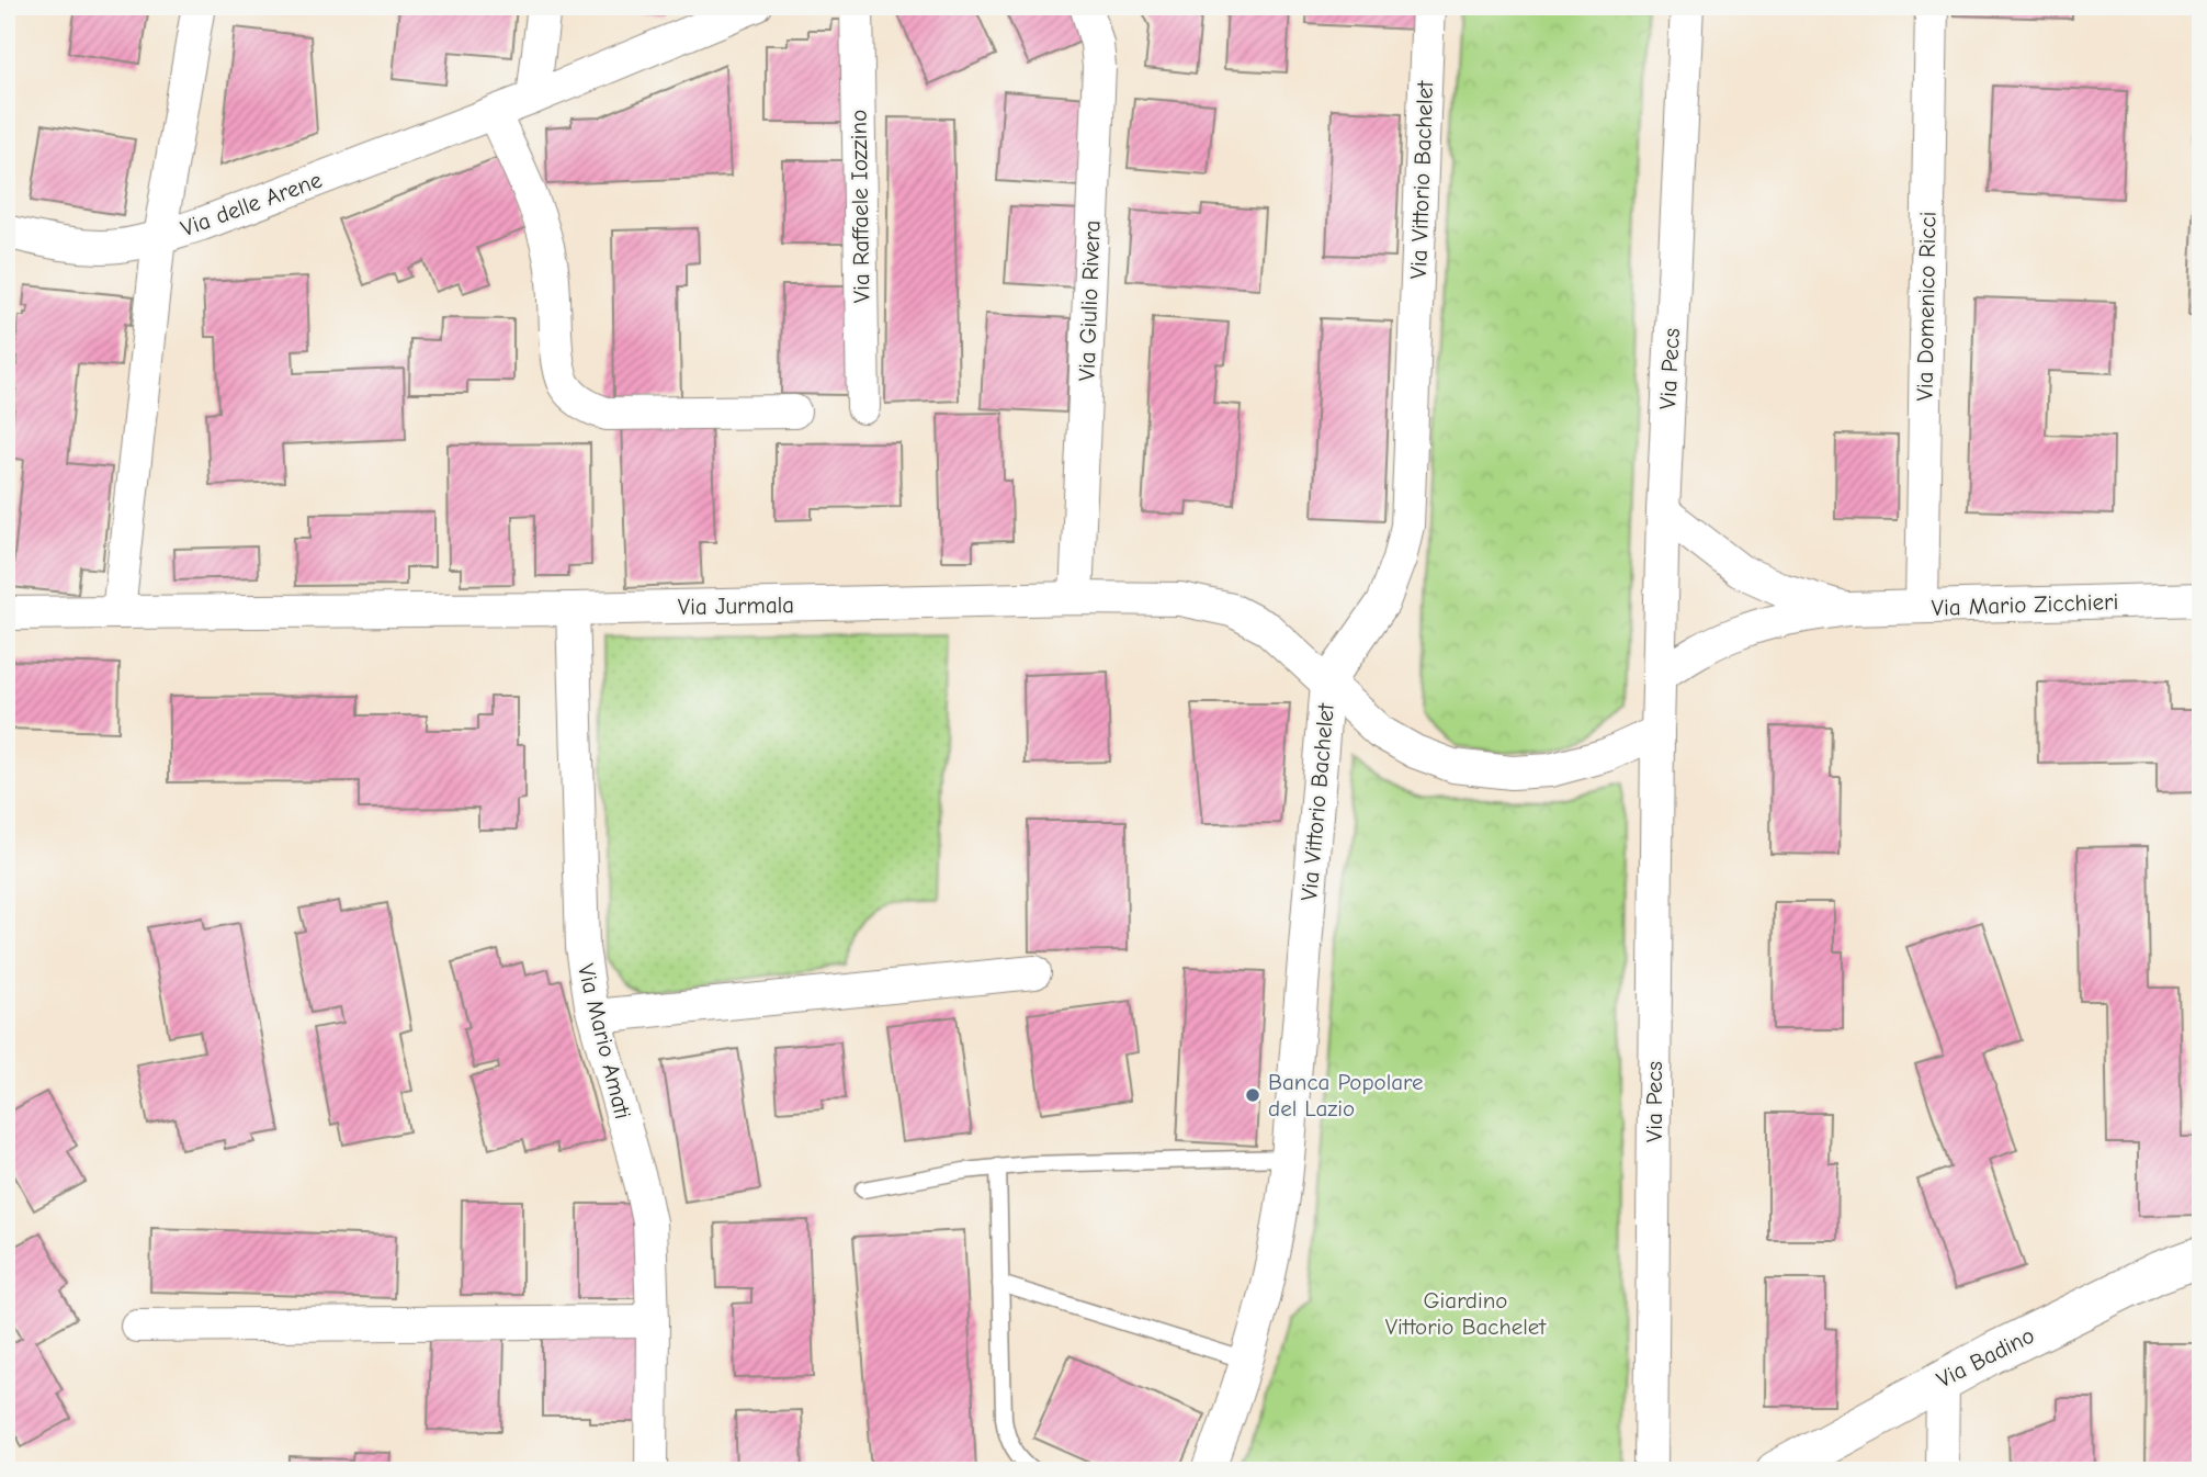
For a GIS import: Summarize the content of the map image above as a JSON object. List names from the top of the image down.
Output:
{
  "streets": {
    "street": [
      "Via Vittorio Bachelet",
      "Via delle Arene",
      "Via Raffaele Iozzino",
      "Via Giulio Rivera",
      "Via Domenico Ricci",
      "Via Pecs",
      "Via Mario Zicchieri",
      "Via Jurmala",
      "Via Mario Amati",
      "Via Badino"
    ]
  },
  "crossings": [
    ["Via Vittorio Bachelet", "Via Jurmala"],
    ["Via delle Arene", "Via Jurmala"],
    ["Via Giulio Rivera", "Via Jurmala"],
    ["Via Domenico Ricci", "Via Mario Zicchieri"],
    ["Via Pecs", "Via Mario Zicchieri"],
    ["Via Jurmala", "Via Mario Amati"]
  ],
  "parks": ["Giardino Vittorio Bachelet"],
  "places": ["Banca Popolare del Lazio"]
}
